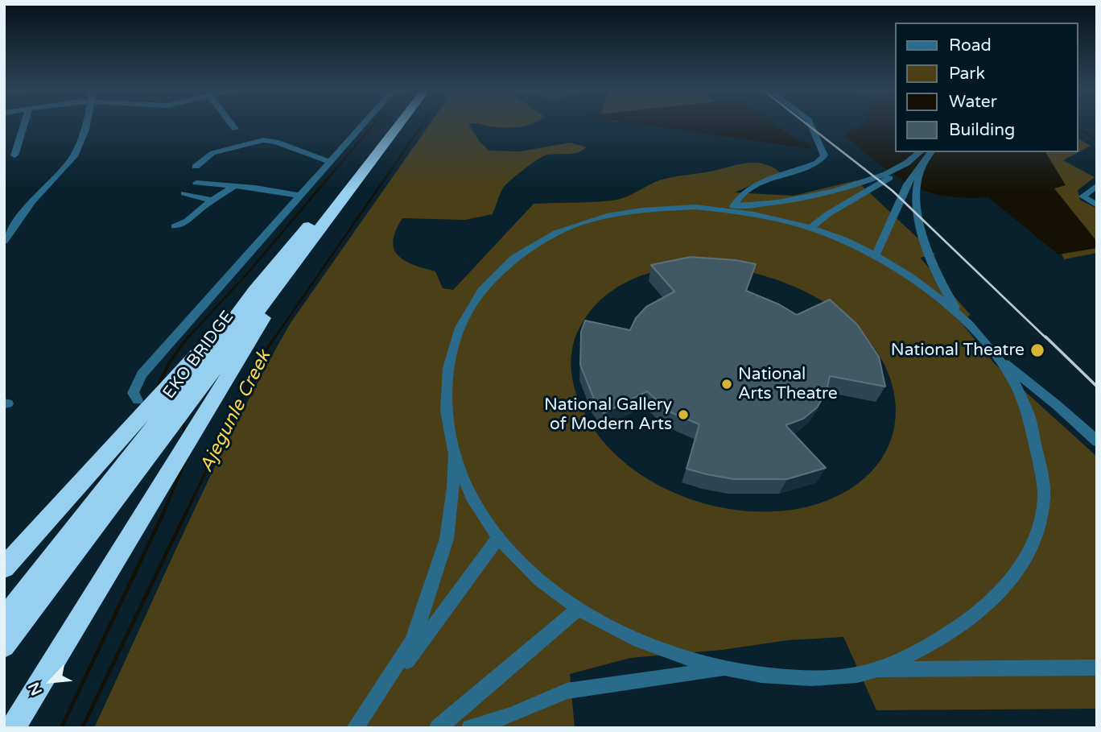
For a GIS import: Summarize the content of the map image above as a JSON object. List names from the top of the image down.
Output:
{
  "streets": {
    "highway": ["EKO BRIDGE"]
  },
  "water": ["Ajegunle Creek"],
  "places": ["National Theatre", "National Arts Theatre", "National Gallery of Modern Arts"],
  "legend": [
    "Road",
    "Park",
    "Water",
    "Building"
  ],
  "north": "bottom left"
}
